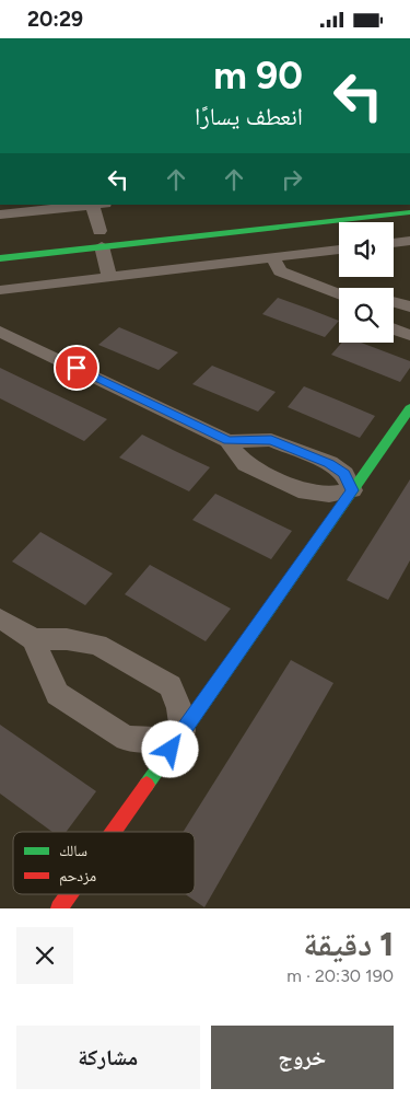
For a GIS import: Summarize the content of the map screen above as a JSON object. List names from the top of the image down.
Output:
{
  "legend": ["سالك", "مزدحم"],
  "page": {
    "status": "20:29",
    "turn": ["90 m", "انعطف يسارًا"],
    "heading": ["1 دقيقة", "190 m · 20:30"],
    "buttons": ["خروج", "مشاركة"]
  }
}
